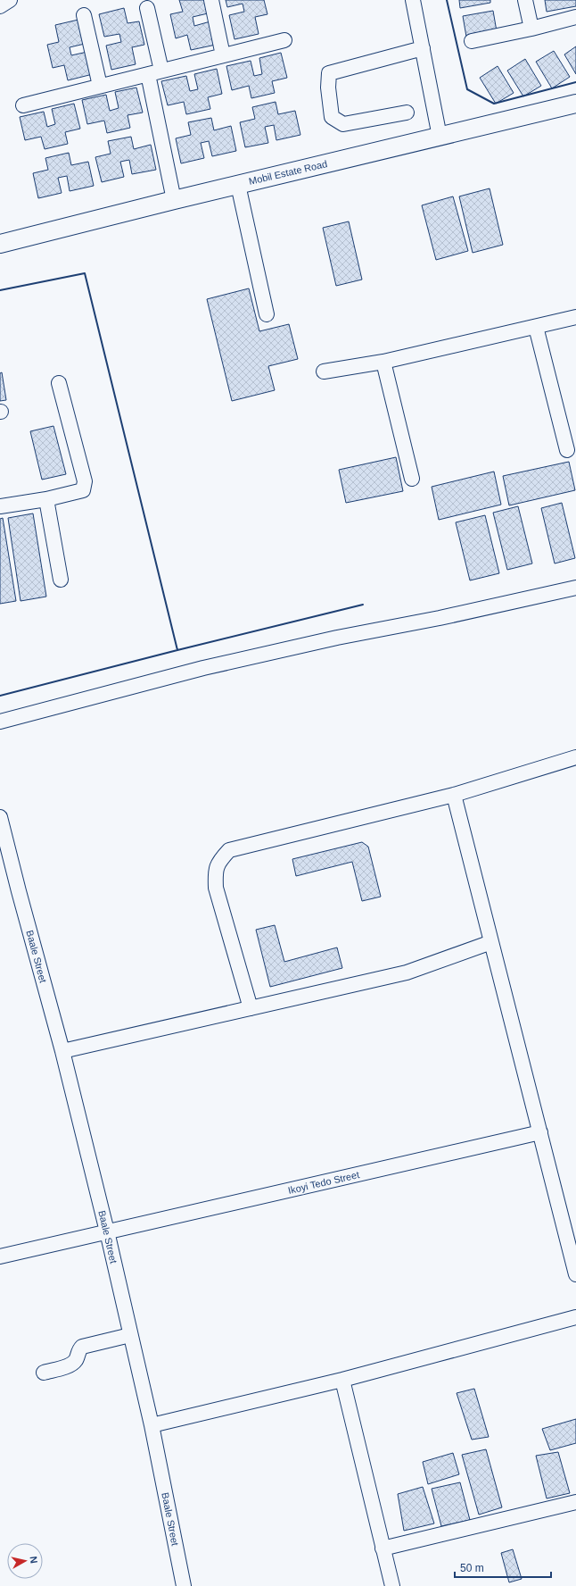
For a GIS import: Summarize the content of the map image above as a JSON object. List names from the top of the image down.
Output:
{
  "streets": {
    "main road": ["Mobil Estate Road"],
    "street": ["Baale Street", "Ikoyi Tedo Street"]
  },
  "crossings": [
    ["Baale Street", "Ikoyi Tedo Street"]
  ],
  "scale_bar": "50 m",
  "north": "right"
}
